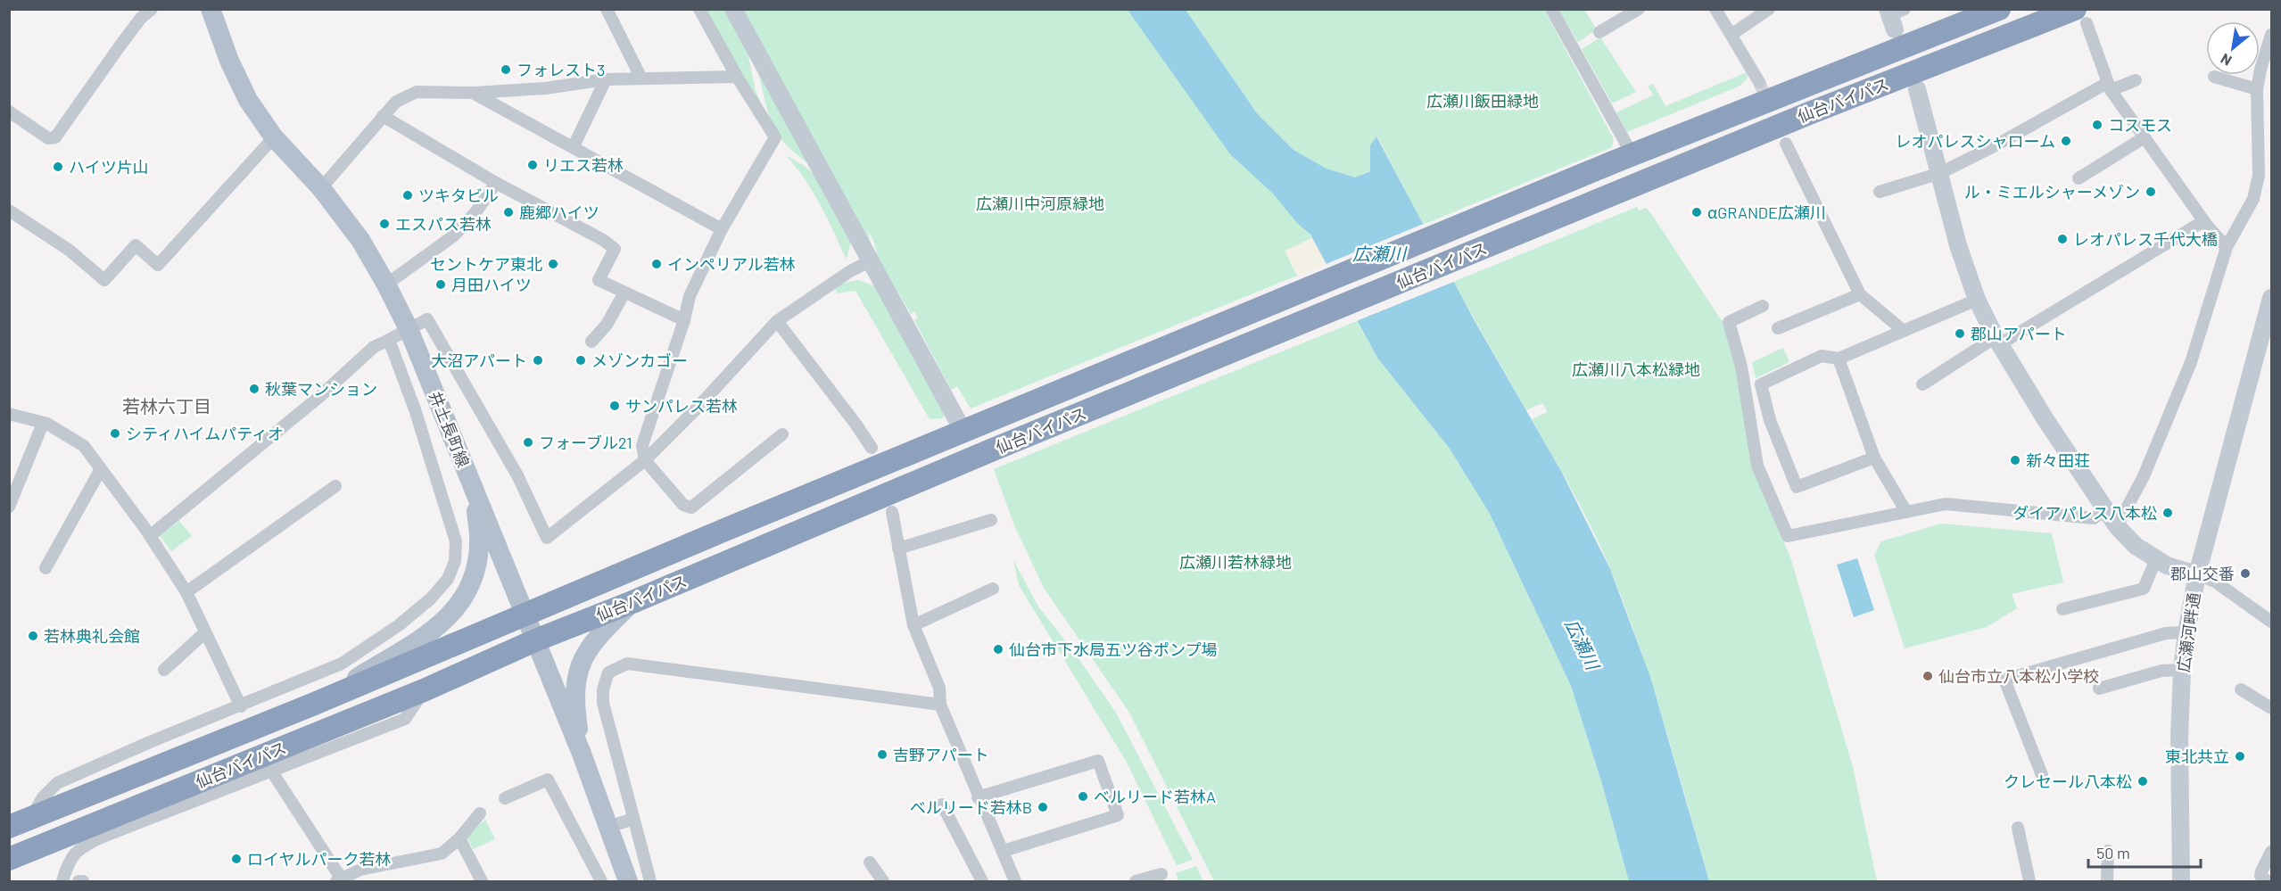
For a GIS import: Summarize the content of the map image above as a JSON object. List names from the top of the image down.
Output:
{
  "streets": {
    "highway": ["仙台バイパス"],
    "main road": ["井土長町線"],
    "street": ["広瀬河畔通"]
  },
  "crossings": [
    ["仙台バイパス", "井土長町線"]
  ],
  "districts": ["若林六丁目"],
  "water": ["広瀬川"],
  "parks": [
    "広瀬川飯田緑地",
    "広瀬川中河原緑地",
    "広瀬川八本松緑地",
    "広瀬川若林緑地"
  ],
  "places": [
    "フォレスト3",
    "コスモス",
    "レオパレスシャローム",
    "リエス若林",
    "ハイツ片山",
    "ル・ミエルシャーメゾン",
    "ツキタビル",
    "鹿郷ハイツ",
    "αGRANDE広瀬川",
    "エスパス若林",
    "レオパレス千代大橋",
    "セントケア東北",
    "インペリアル若林",
    "月田ハイツ",
    "郡山アパート",
    "大沼アパート",
    "メゾンカゴー",
    "秋葉マンション",
    "サンパレス若林",
    "シティハイムパティオ",
    "フォーブル21",
    "新々田荘",
    "ダイアパレス八本松",
    "郡山交番",
    "若林典礼会館",
    "仙台市下水局五ツ谷ポンプ場",
    "仙台市立八本松小学校",
    "吉野アパート",
    "東北共立",
    "クレセール八本松",
    "ベルリード若林A",
    "ベルリード若林B",
    "ロイヤルパーク若林"
  ],
  "scale_bar": "50 m",
  "north": "bottom left"
}
